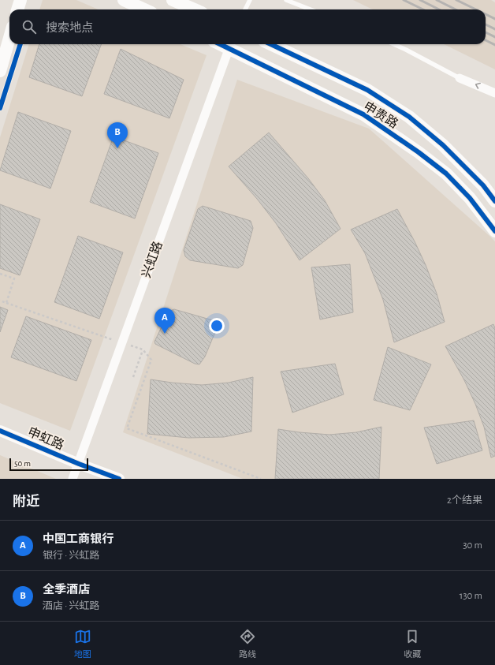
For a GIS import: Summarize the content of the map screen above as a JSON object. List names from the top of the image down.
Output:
{
  "streets": {
    "main road": ["申贵路"],
    "street": ["兴虹路", "申虹路"]
  },
  "crossings": [
    ["申贵路", "兴虹路"],
    ["兴虹路", "申虹路"]
  ],
  "scale_bar": "50 m",
  "page": {
    "search": "搜索地点",
    "pins": ["B", "A"],
    "scale": "50 m",
    "heading": ["附近", "2个结果"],
    "list": [
      {
        "mark": "A",
        "name": "中国工商银行",
        "note": "银行 · 兴虹路",
        "value": "30 m"
      },
      {
        "mark": "B",
        "name": "全季酒店",
        "note": "酒店 · 兴虹路",
        "value": "130 m"
      }
    ],
    "nav": ["地图", "路线", "收藏"]
  }
}
